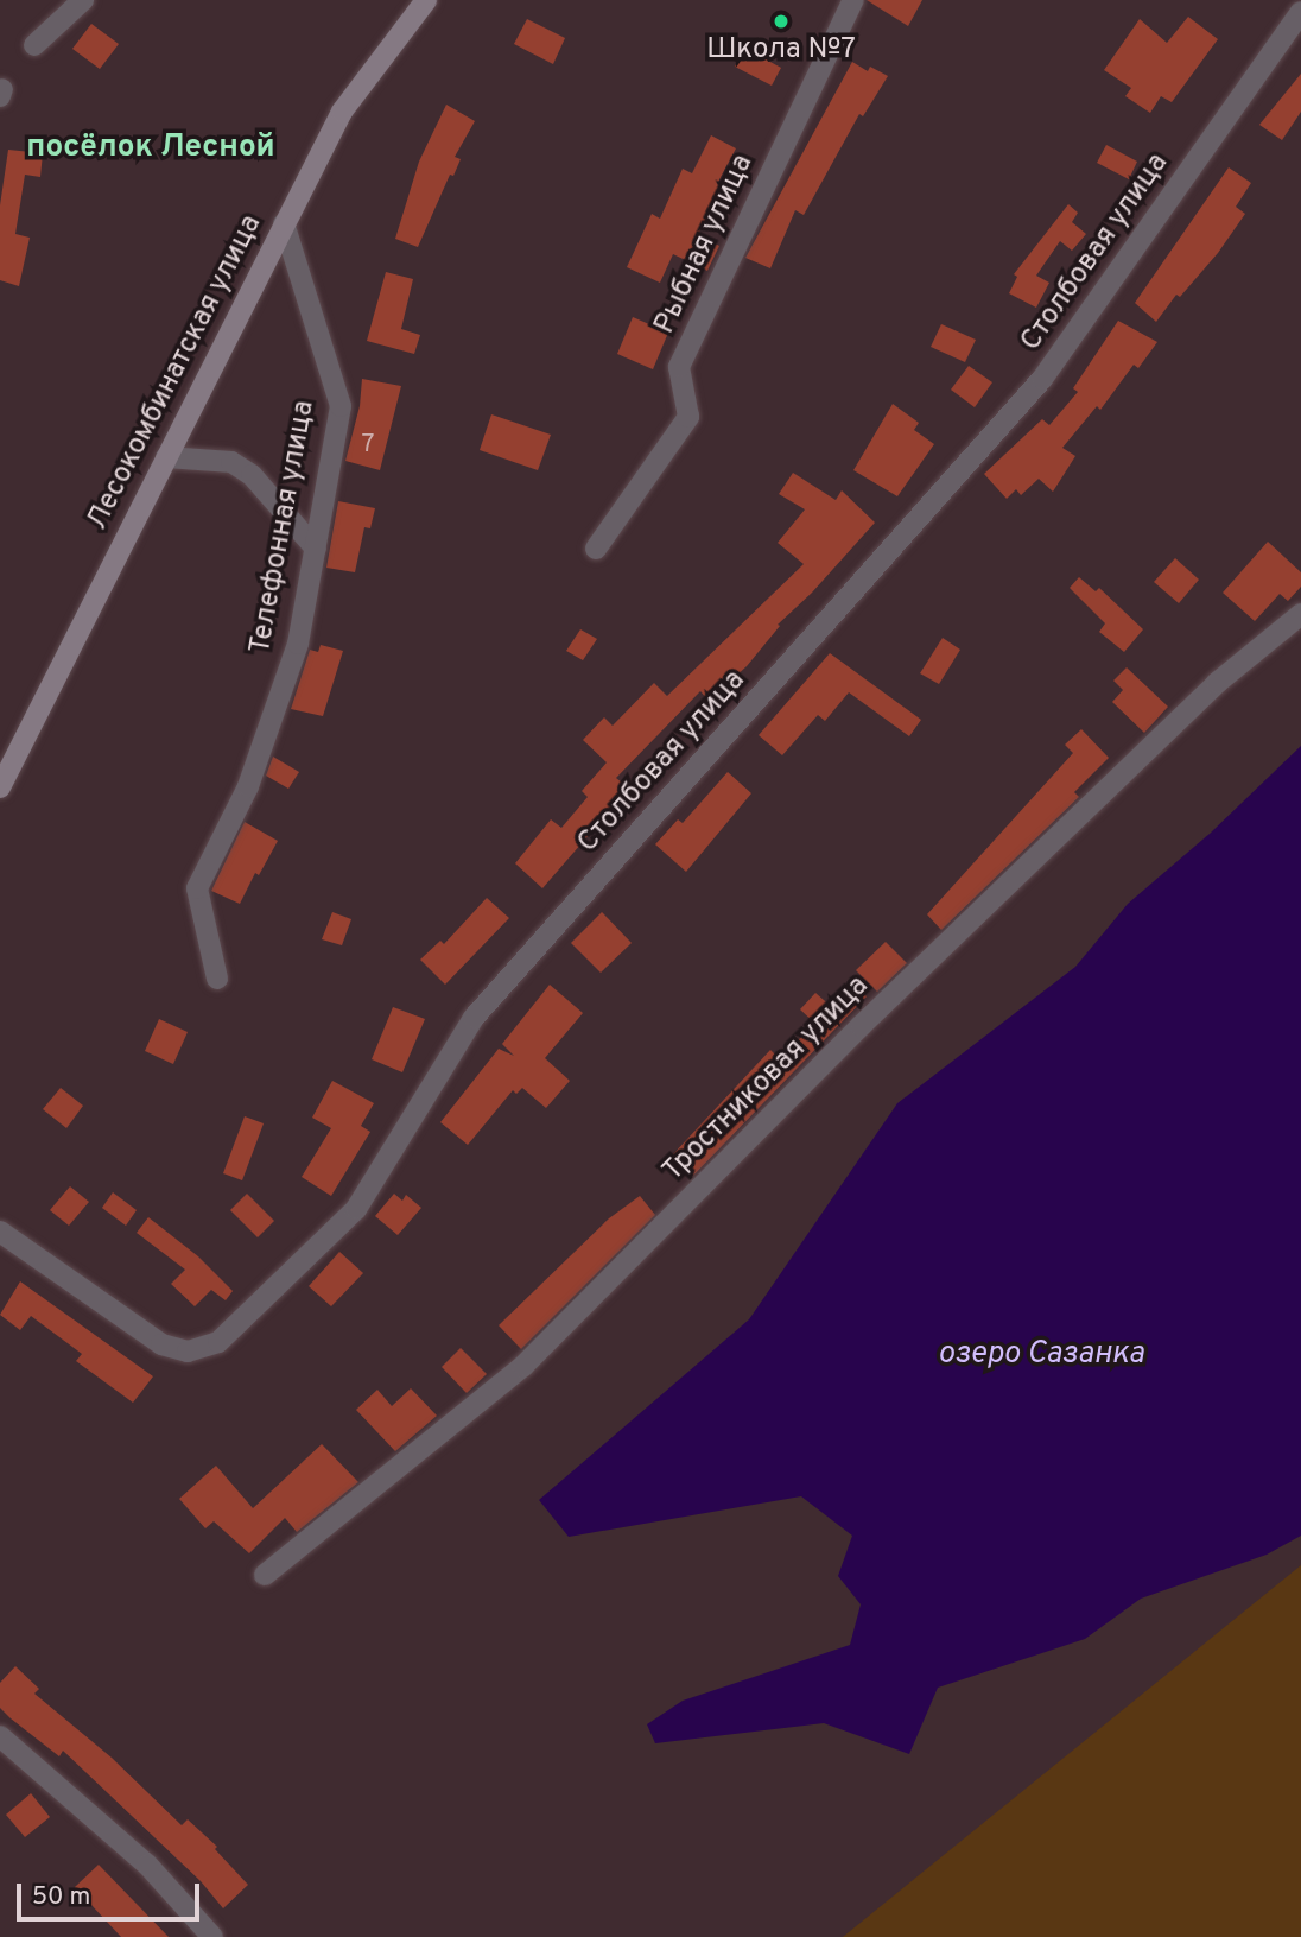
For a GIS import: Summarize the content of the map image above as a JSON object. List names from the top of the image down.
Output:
{
  "streets": {
    "street": [
      "Рыбная улица",
      "Столбовая улица",
      "Лесокомбинатская улица",
      "Телефонная улица",
      "Тростниковая улица"
    ]
  },
  "crossings": [
    ["Лесокомбинатская улица", "Телефонная улица"]
  ],
  "districts": ["посёлок Лесной"],
  "water": ["озеро Сазанка"],
  "places": ["Школа №7"],
  "house_numbers": ["7"],
  "scale_bar": "50 m"
}
